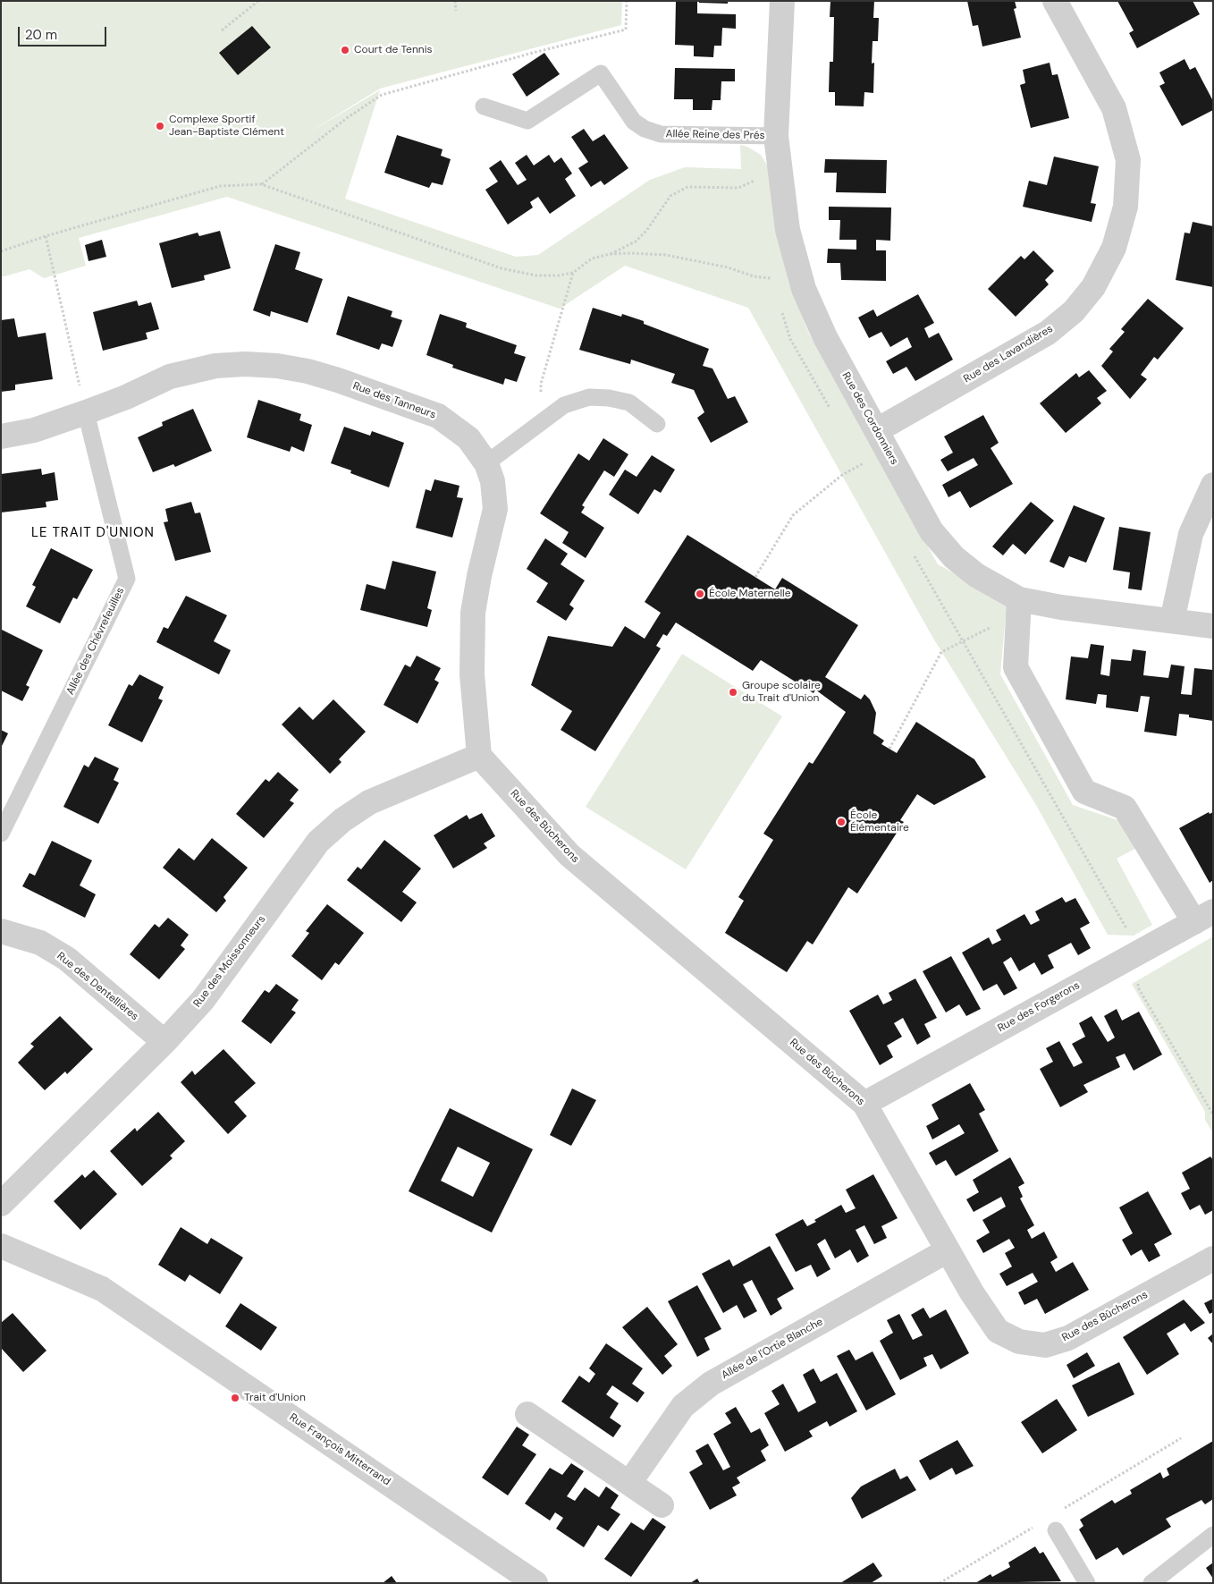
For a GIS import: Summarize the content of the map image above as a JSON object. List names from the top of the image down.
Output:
{
  "streets": {
    "street": [
      "Rue des Lavandières",
      "Rue des Tanneurs",
      "Rue des Cordonniers",
      "Rue des Bûcherons",
      "Rue des Moissonneurs",
      "Rue des Dentellières",
      "Rue des Forgerons",
      "Allée de l'Ortie Blanche",
      "Rue François Mitterrand"
    ],
    "lane": ["Allée Reine des Prés", "Allée des Chévrefeuilles"]
  },
  "crossings": [
    ["Allée Reine des Prés", "Rue des Cordonniers"],
    ["Rue des Lavandières", "Rue des Cordonniers"],
    ["Rue des Tanneurs", "Allée des Chévrefeuilles"],
    ["Rue des Tanneurs", "Rue des Bûcherons"],
    ["Rue des Tanneurs", "Rue des Moissonneurs"],
    ["Rue des Bûcherons", "Rue des Moissonneurs"],
    ["Rue des Bûcherons", "Rue des Forgerons"],
    ["Rue des Bûcherons", "Allée de l'Ortie Blanche"],
    ["Rue des Moissonneurs", "Rue des Dentellières"]
  ],
  "districts": ["LE TRAIT D'UNION"],
  "places": [
    "Court de Tennis",
    "Complexe Sportif Jean-Baptiste Clément",
    "École Maternelle",
    "Groupe scolaire du Trait d'Union",
    "École Élémentaire",
    "Trait d'Union"
  ],
  "scale_bar": "20 m"
}
